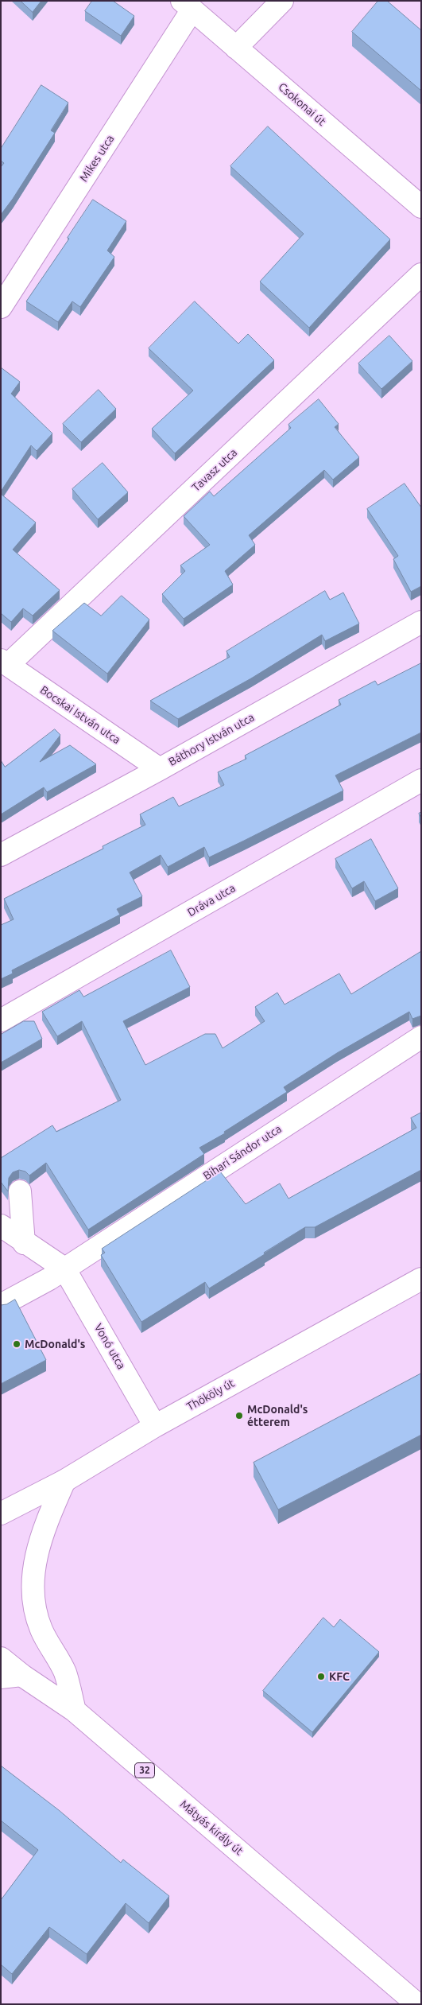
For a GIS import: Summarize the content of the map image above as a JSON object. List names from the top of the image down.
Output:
{
  "streets": {
    "street": [
      "Csokonai út",
      "Mikes utca",
      "Tavasz utca",
      "Bocskai István utca",
      "Báthory István utca",
      "Dráva utca",
      "Bihari Sándor utca",
      "Vonó utca",
      "Thököly út",
      "32",
      "Mátyás király út"
    ]
  },
  "crossings": [
    ["Csokonai út", "Mikes utca"],
    ["Tavasz utca", "Bocskai István utca"],
    ["Bocskai István utca", "Báthory István utca"],
    ["Bihari Sándor utca", "Vonó utca"],
    ["Vonó utca", "Thököly út"]
  ],
  "places": ["McDonald's", "McDonald's étterem", "KFC"]
}
